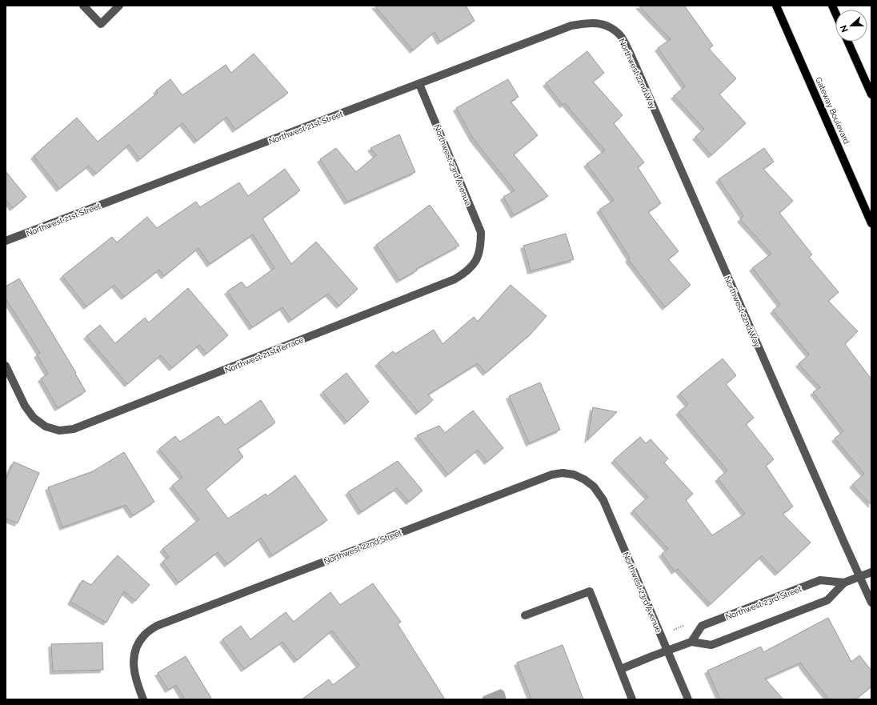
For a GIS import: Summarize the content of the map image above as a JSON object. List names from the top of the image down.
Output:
{
  "streets": {
    "main road": ["Gateway Boulevard"],
    "street": [
      "Northwest 22nd Way",
      "Northwest 21st Street",
      "Northwest 23rd Avenue",
      "Northwest 21st Terrace",
      "Northwest 22nd Street",
      "Northwest 23rd Street"
    ]
  },
  "crossings": [
    ["Northwest 22nd Way", "Northwest 21st Street"],
    ["Northwest 22nd Way", "Northwest 23rd Street"],
    ["Northwest 21st Street", "Northwest 23rd Avenue"],
    ["Northwest 23rd Avenue", "Northwest 21st Terrace"],
    ["Northwest 23rd Avenue", "Northwest 22nd Street"],
    ["Northwest 23rd Avenue", "Northwest 23rd Street"]
  ],
  "north": "left"
}
